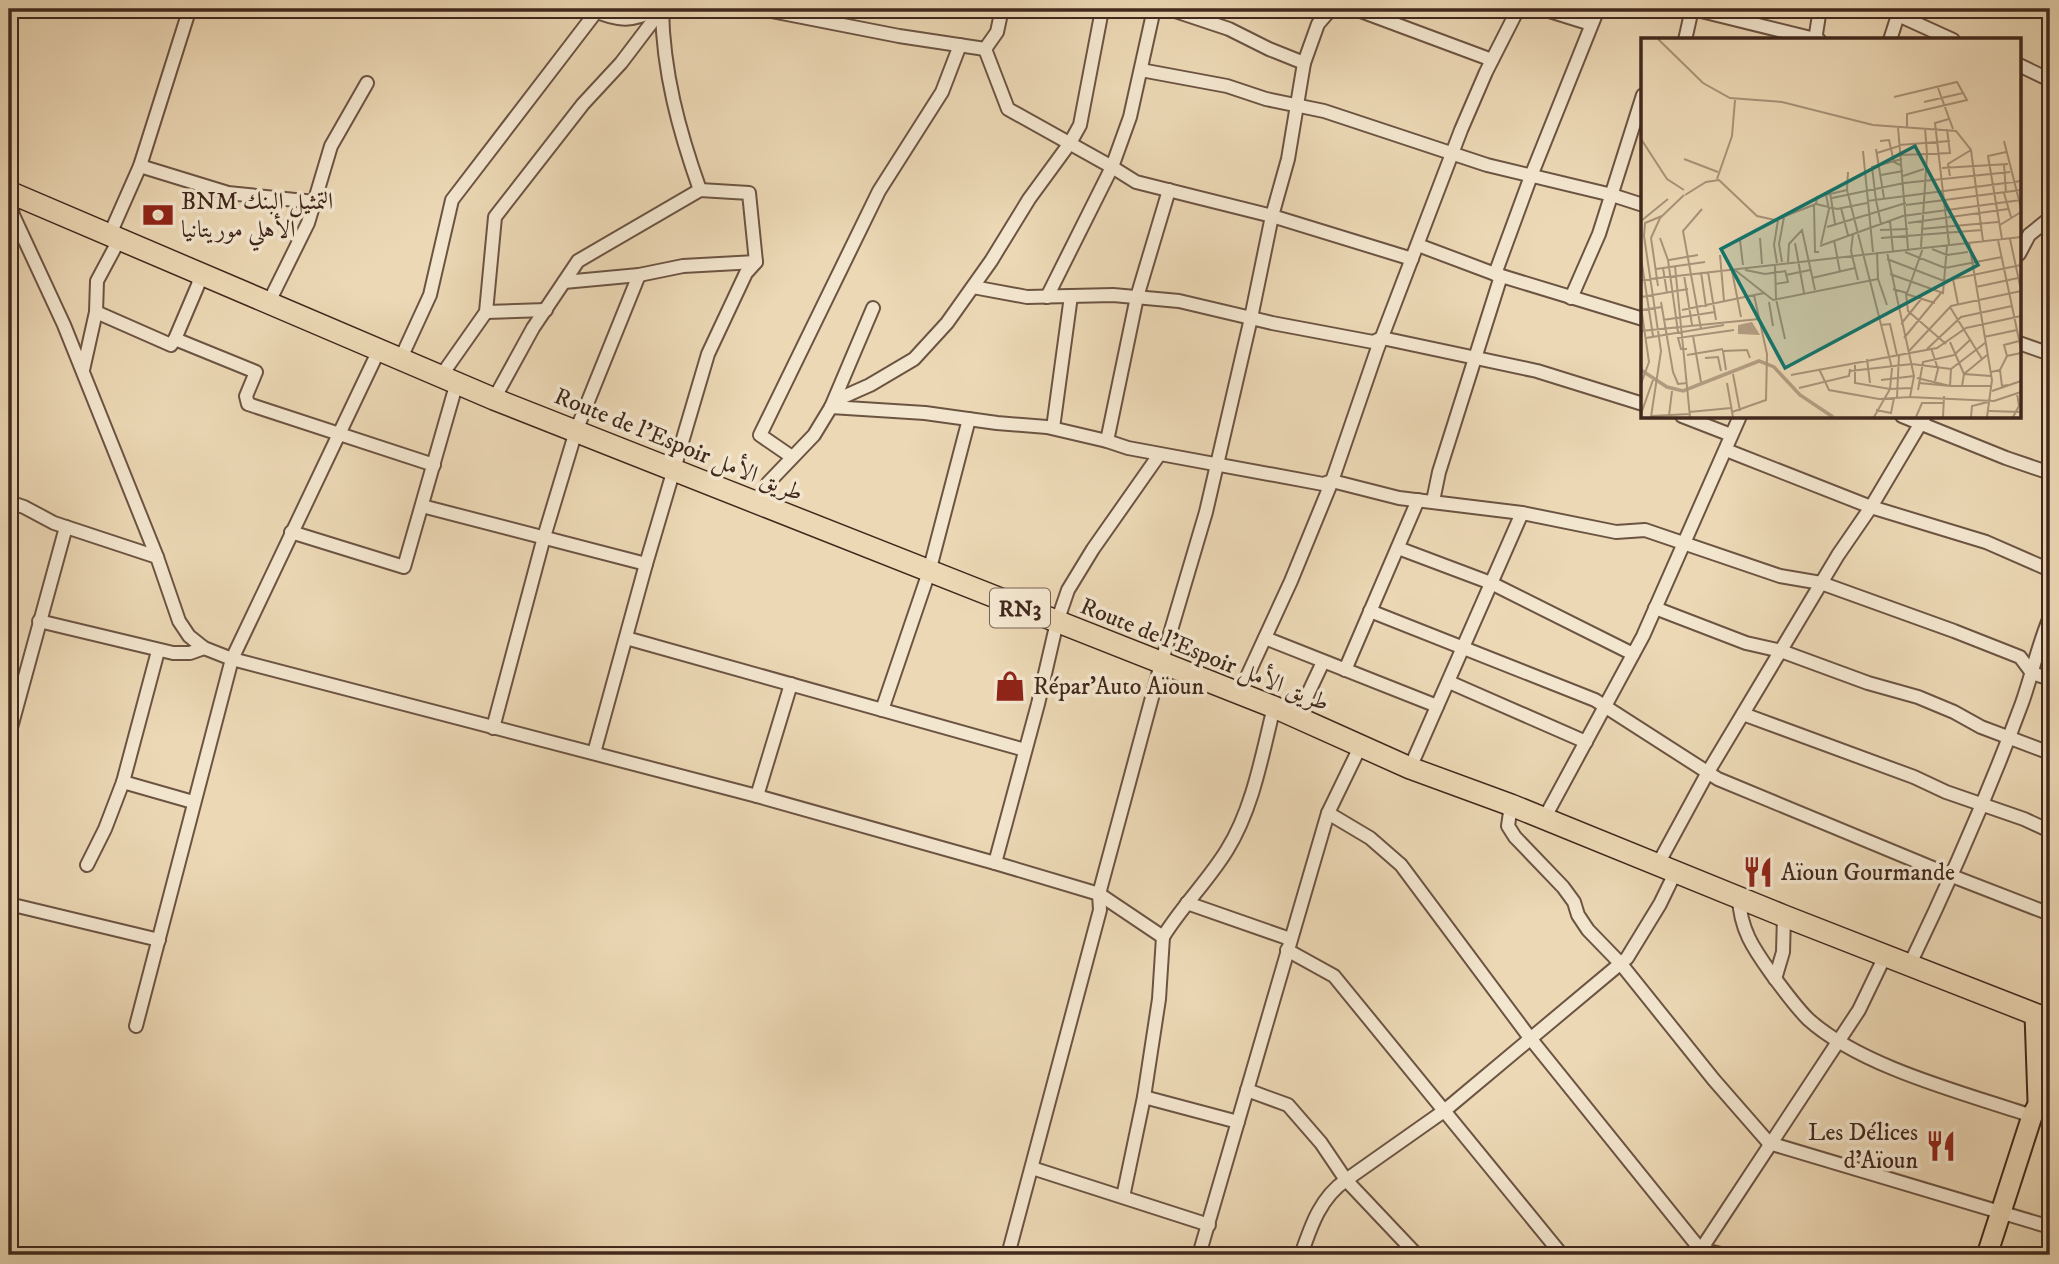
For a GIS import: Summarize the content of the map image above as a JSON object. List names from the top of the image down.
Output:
{
  "streets": {
    "highway": ["Route de l’Espoir طريق الأمل", "RN3"]
  },
  "places": {
    "bank": ["BNM التمثيل البنك الأهلي موريتانيا"],
    "shop": ["Répar'Auto Aïoun"],
    "restaurant": ["Aïoun Gourmande", "Les Délices d'Aïoun"]
  }
}
